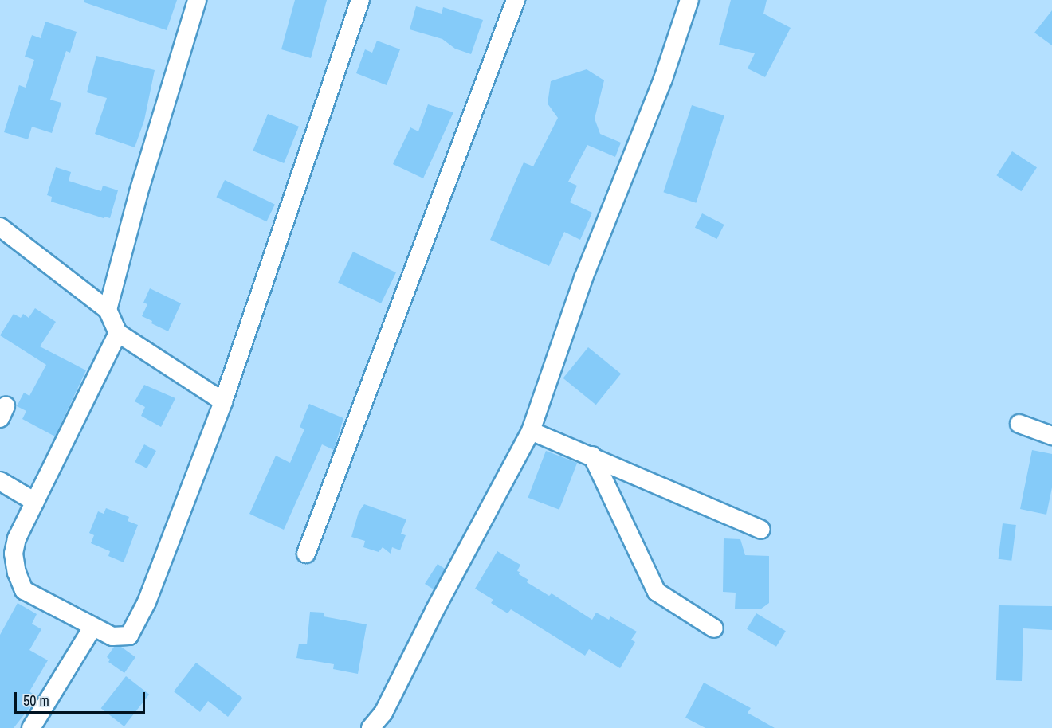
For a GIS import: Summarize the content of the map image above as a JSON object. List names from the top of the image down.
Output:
{
  "scale_bar": "50 m"
}
